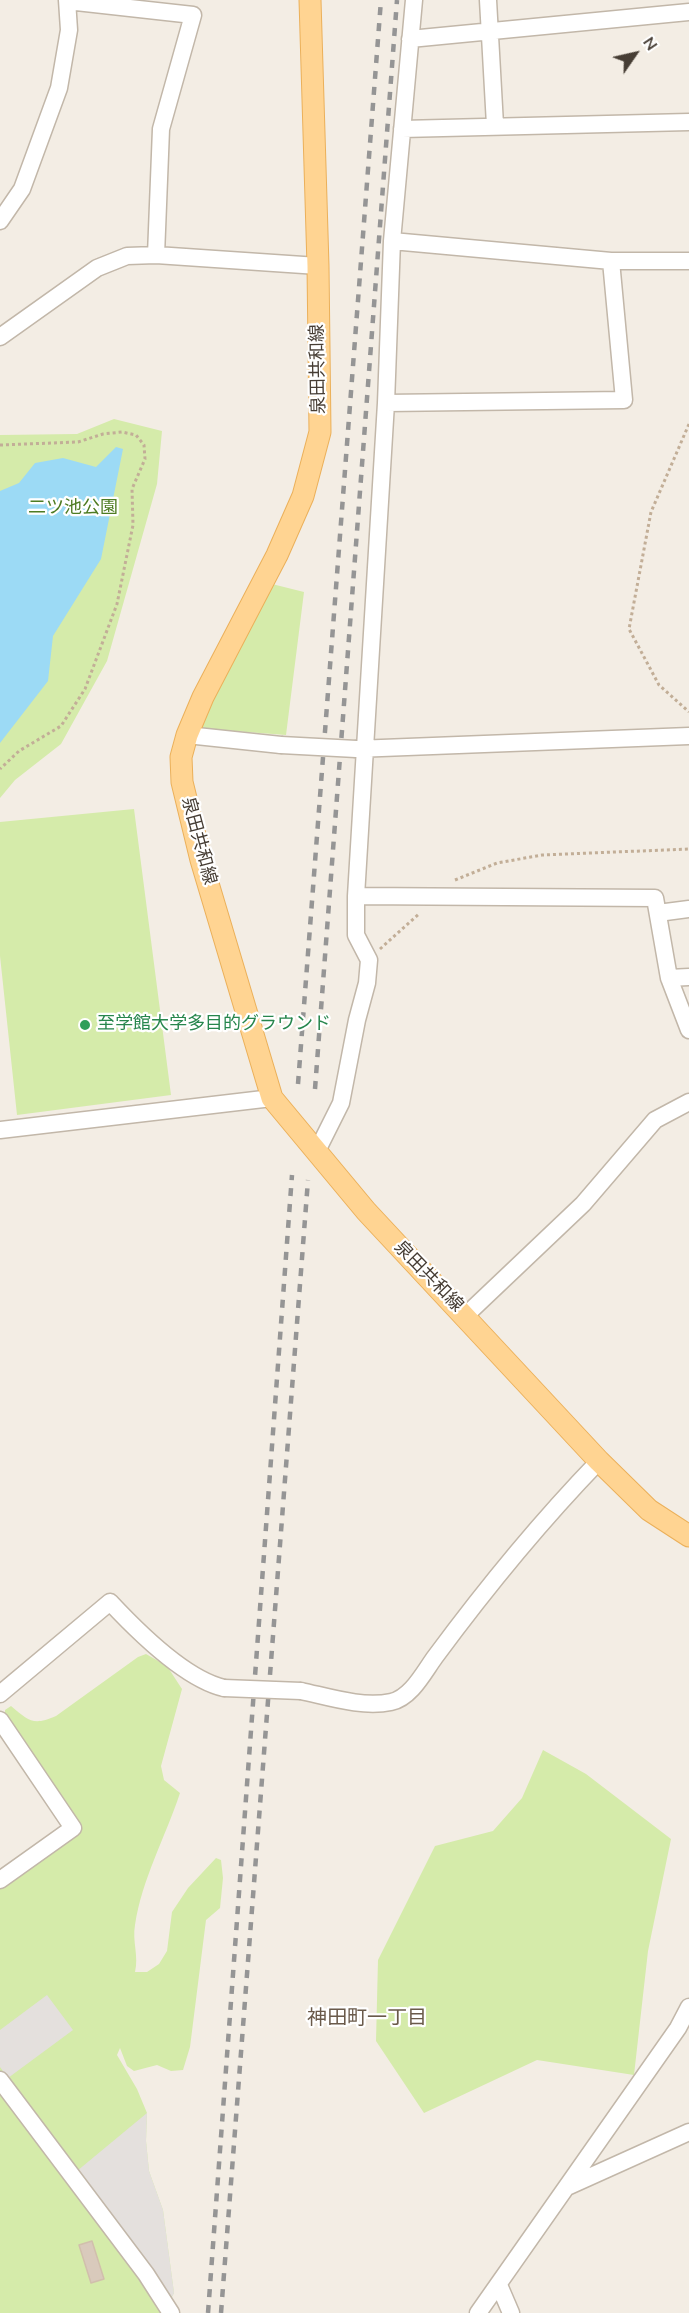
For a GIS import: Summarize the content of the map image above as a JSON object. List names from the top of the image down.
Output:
{
  "streets": {
    "main road": ["泉田共和線"]
  },
  "districts": ["神田町一丁目"],
  "parks": ["二ツ池公園"],
  "places": ["至学館大学多目的グラウンド"],
  "north": "top right"
}
